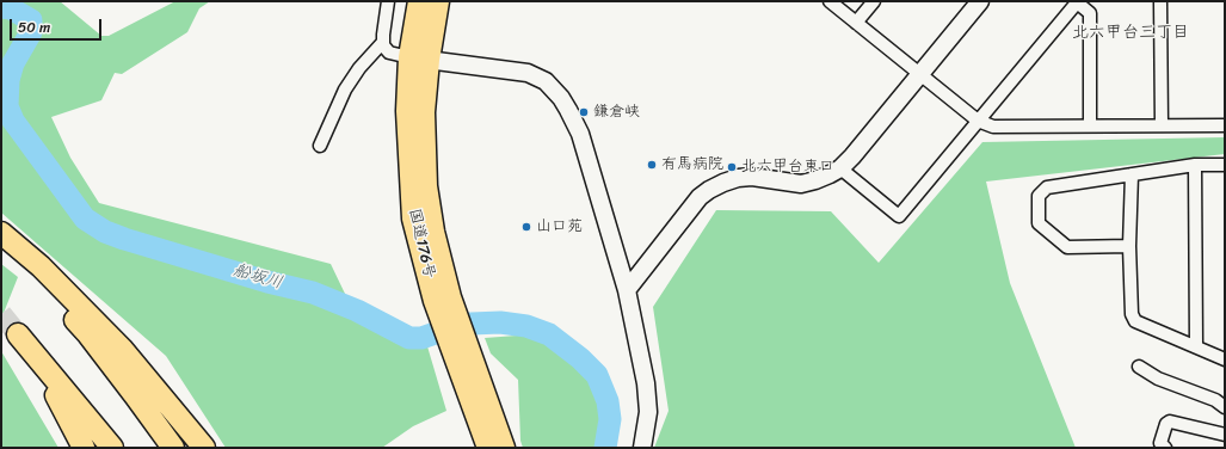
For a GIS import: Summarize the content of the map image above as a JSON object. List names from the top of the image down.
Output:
{
  "streets": {
    "highway": ["国道176号"]
  },
  "districts": ["北六甲台三丁目"],
  "water": ["船坂川"],
  "places": [
    "鎌倉峡",
    "有馬病院",
    "北六甲台東口",
    "山口苑"
  ],
  "scale_bar": "50 m"
}
